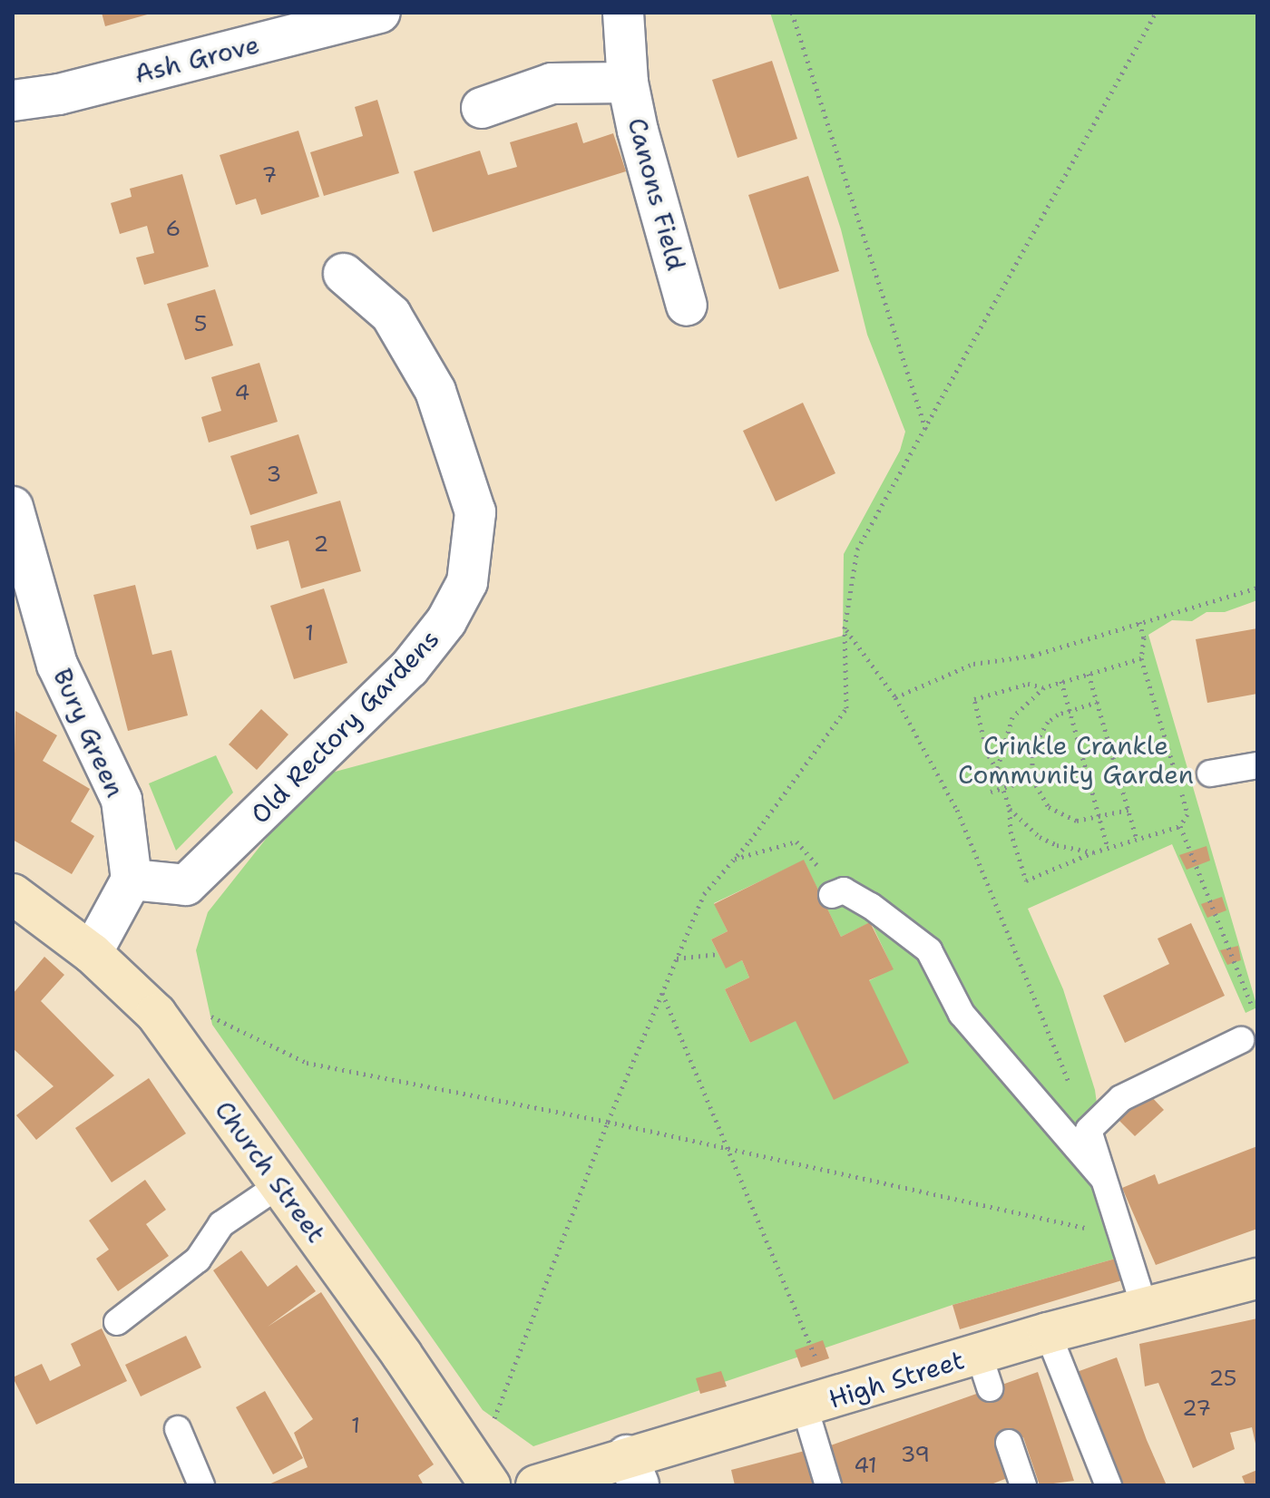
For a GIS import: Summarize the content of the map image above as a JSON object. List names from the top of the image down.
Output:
{
  "streets": {
    "street": [
      "Ash Grove",
      "Canons Field",
      "Old Rectory Gardens",
      "Bury Green",
      "Church Street",
      "High Street"
    ]
  },
  "crossings": [
    ["Old Rectory Gardens", "Bury Green"]
  ],
  "parks": ["Crinkle Crankle Community Garden"],
  "house_numbers": [
    "7",
    "6",
    "5",
    "4",
    "3",
    "2",
    "1",
    "25",
    "27",
    "1",
    "39",
    "41"
  ]
}
